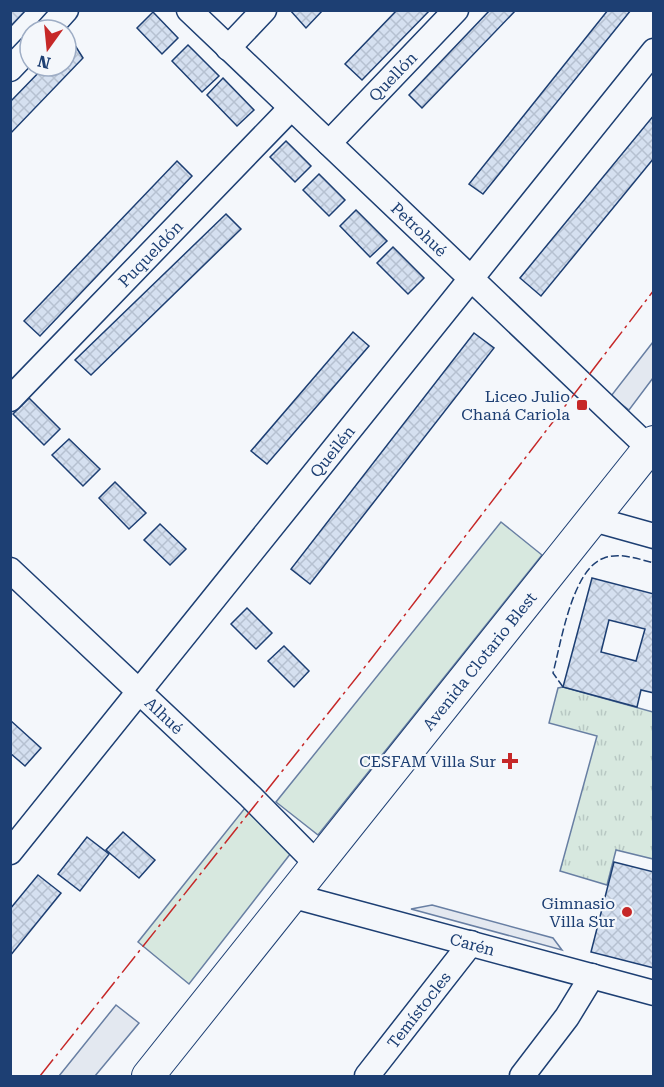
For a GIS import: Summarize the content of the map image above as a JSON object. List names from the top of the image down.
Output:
{
  "streets": {
    "main road": ["Avenida Clotario Blest"],
    "street": [
      "Quellón",
      "Petrohué",
      "Puqueldón",
      "Queilén",
      "Alhué",
      "Carén",
      "Temístocles"
    ]
  },
  "crossings": [
    ["Quellón", "Petrohué"],
    ["Petrohué", "Puqueldón"],
    ["Petrohué", "Queilén"],
    ["Petrohué", "Avenida Clotario Blest"],
    ["Queilén", "Alhué"],
    ["Avenida Clotario Blest", "Alhué"],
    ["Avenida Clotario Blest", "Carén"],
    ["Carén", "Temístocles"]
  ],
  "places": {
    "transit": ["Liceo Julio Chaná Cariola"],
    "health": ["CESFAM Villa Sur"],
    "other": ["Gimnasio Villa Sur"]
  },
  "north": "bottom"
}
